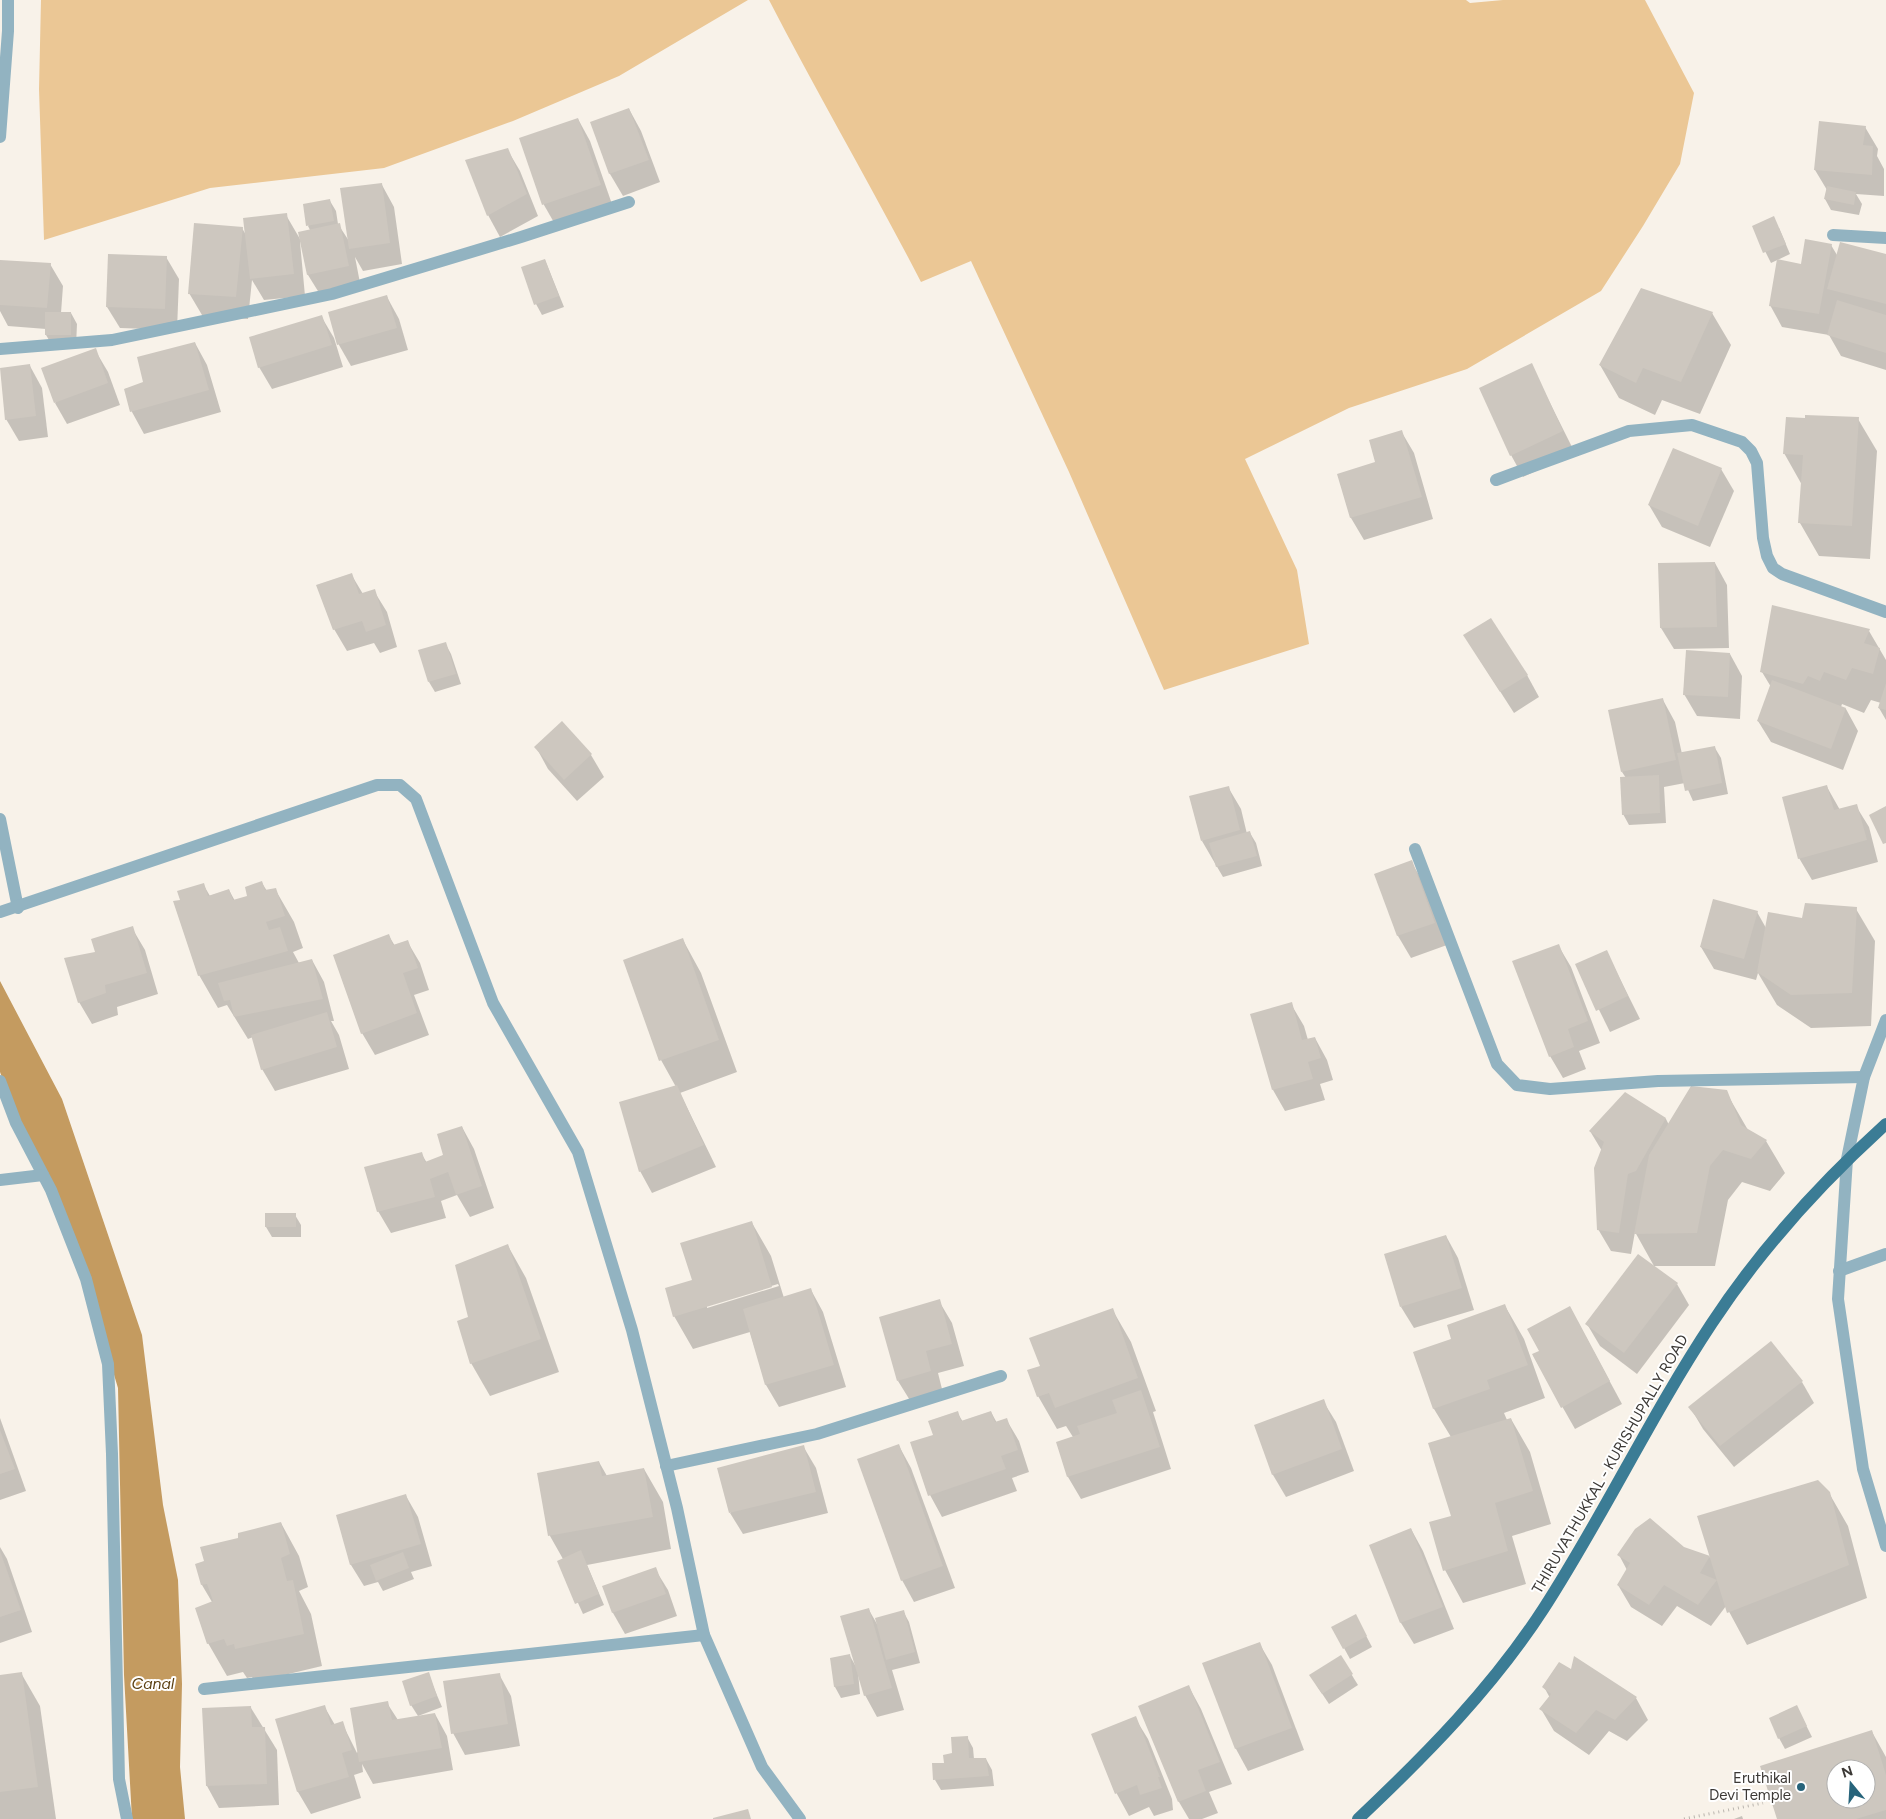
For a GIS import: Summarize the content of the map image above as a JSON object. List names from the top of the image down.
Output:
{
  "streets": {
    "main road": ["THIRUVATHUKKAL - KURISHUPALLY ROAD"]
  },
  "water": ["Canal"],
  "places": ["Eruthikal Devi Temple"],
  "north": "top"
}
